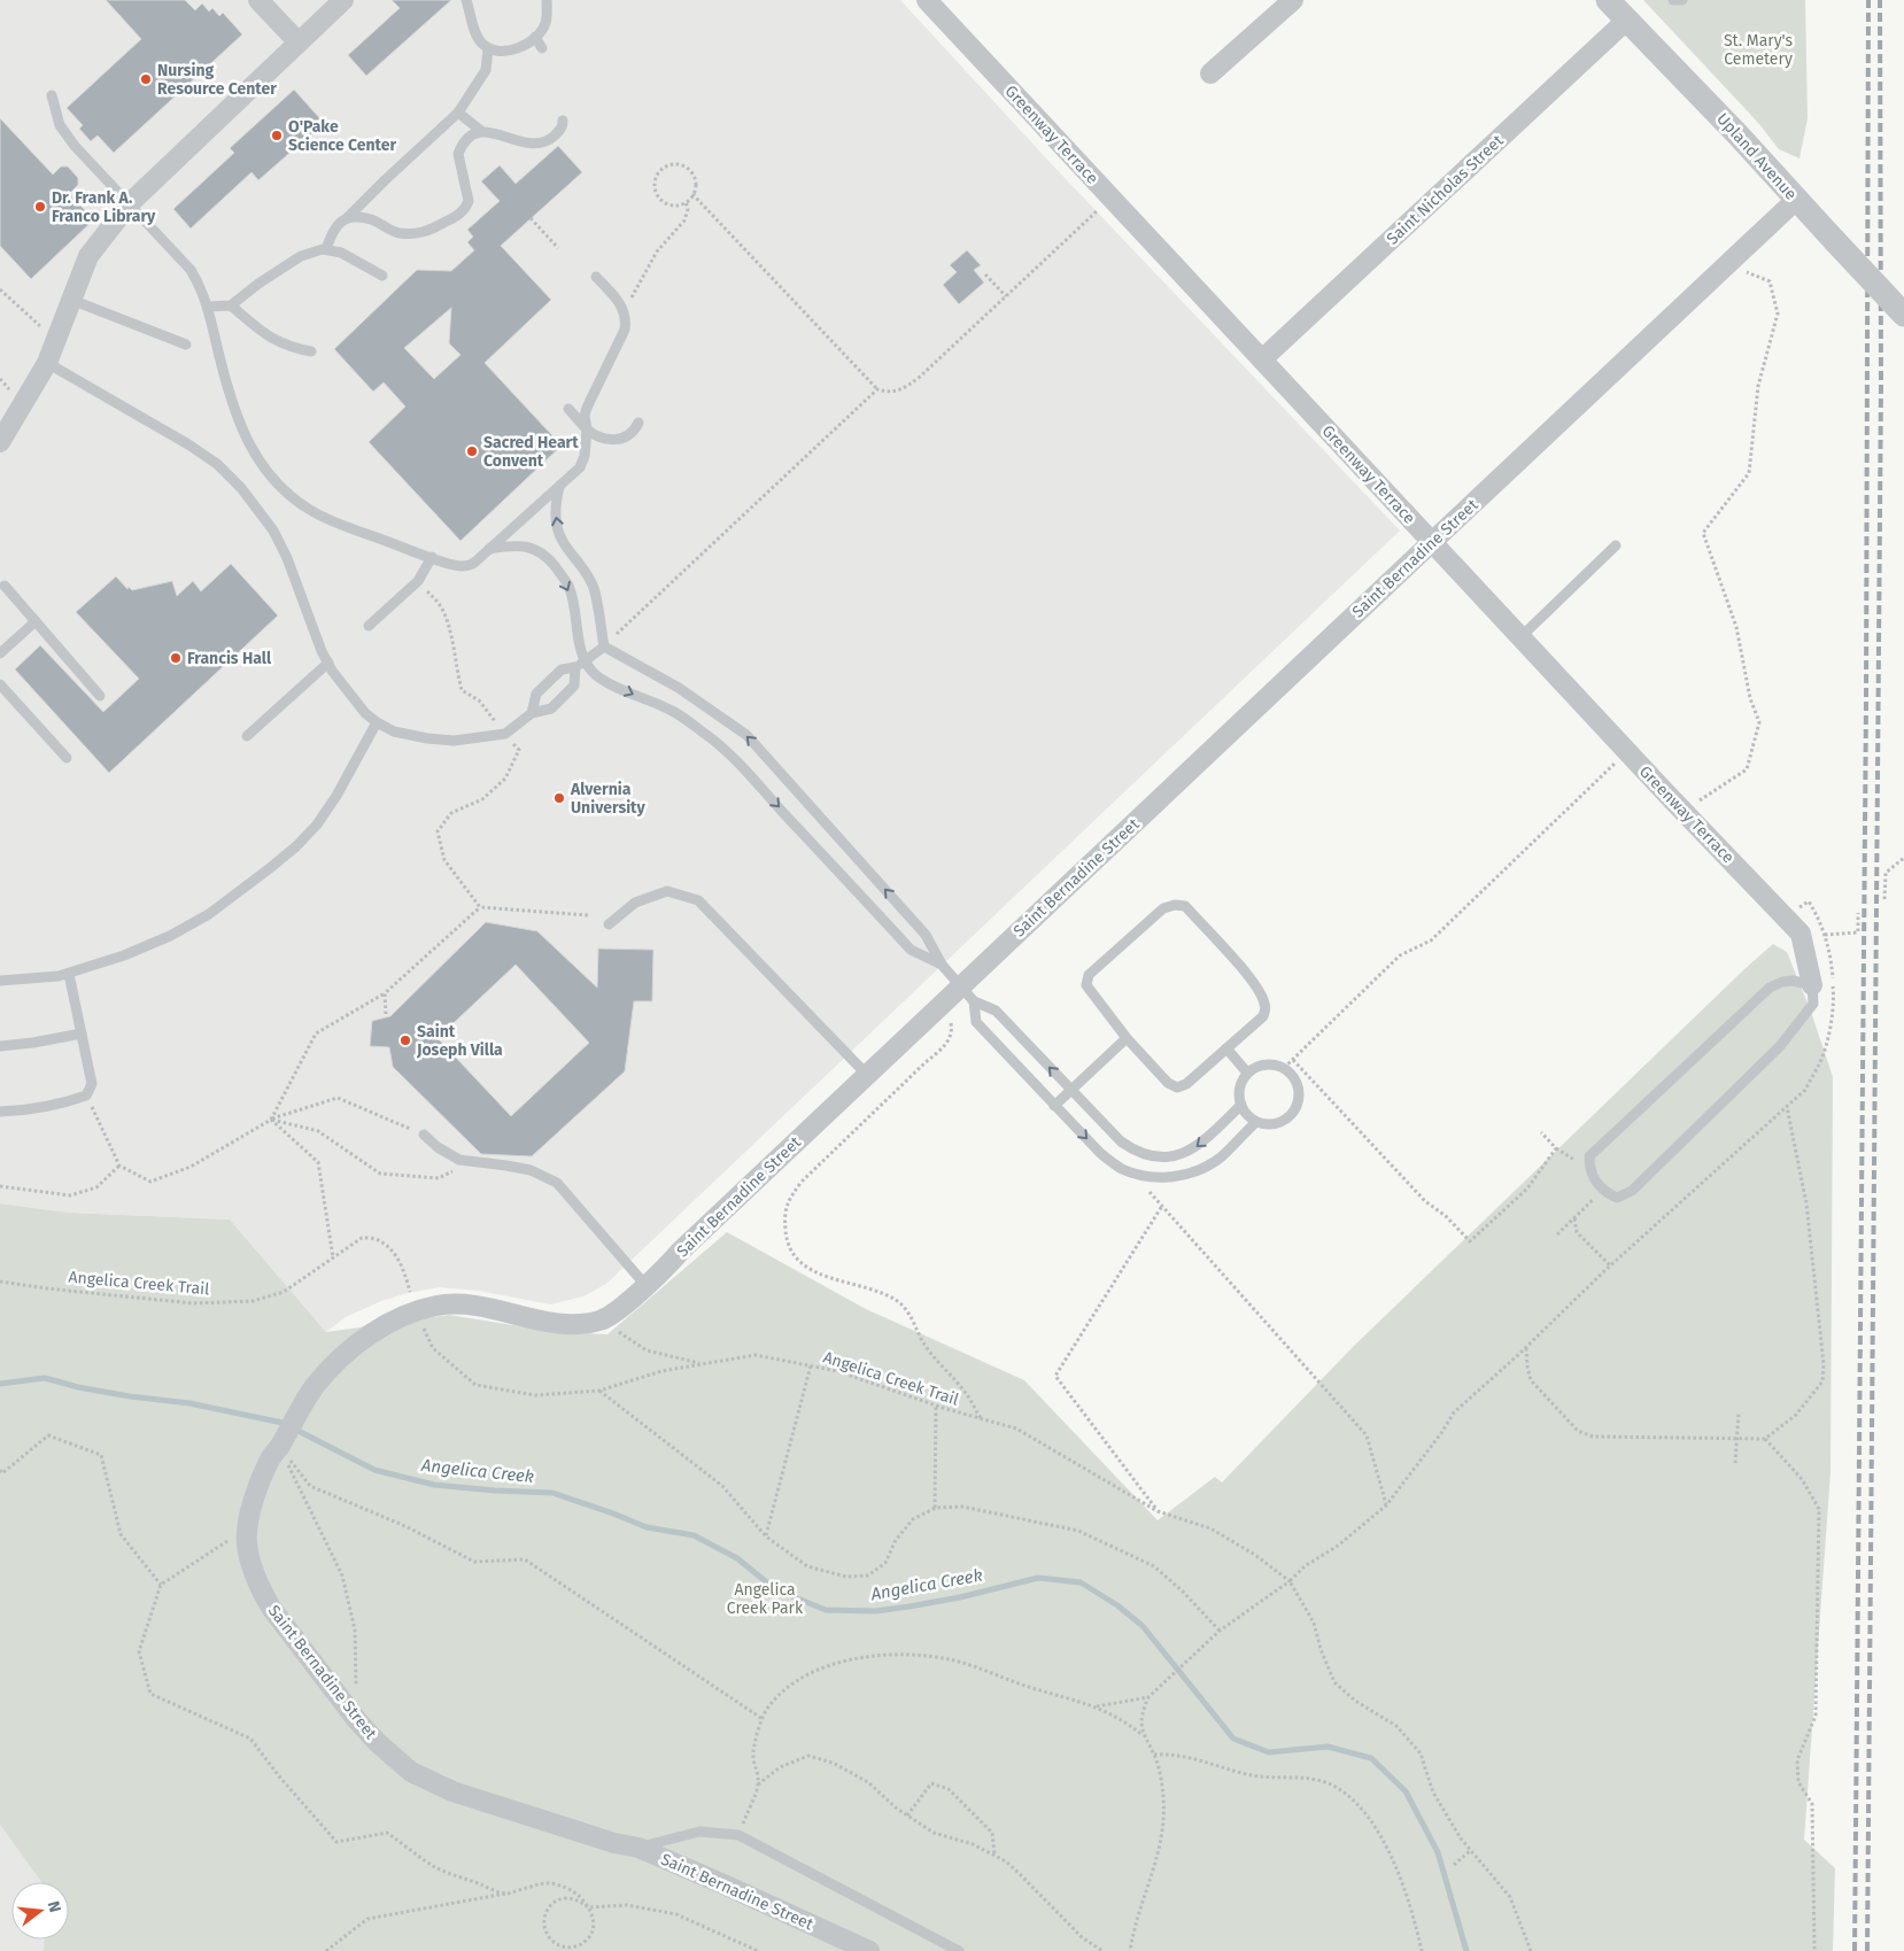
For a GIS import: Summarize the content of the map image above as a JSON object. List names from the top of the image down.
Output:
{
  "streets": {
    "street": [
      "Greenway Terrace",
      "Upland Avenue",
      "Saint Nicholas Street",
      "Saint Bernadine Street"
    ],
    "path": ["Angelica Creek Trail"]
  },
  "crossings": [
    ["Greenway Terrace", "Saint Nicholas Street"],
    ["Greenway Terrace", "Saint Bernadine Street"],
    ["Upland Avenue", "Saint Nicholas Street"],
    ["Upland Avenue", "Saint Bernadine Street"],
    ["Saint Bernadine Street", "Angelica Creek Trail"]
  ],
  "water": ["Angelica Creek"],
  "parks": ["St. Mary's Cemetery", "Angelica Creek Park"],
  "places": [
    "Nursing Resource Center",
    "O'Pake Science Center",
    "Dr. Frank A. Franco Library",
    "Sacred Heart Convent",
    "Francis Hall",
    "Alvernia University",
    "Saint Joseph Villa"
  ],
  "north": "right"
}
